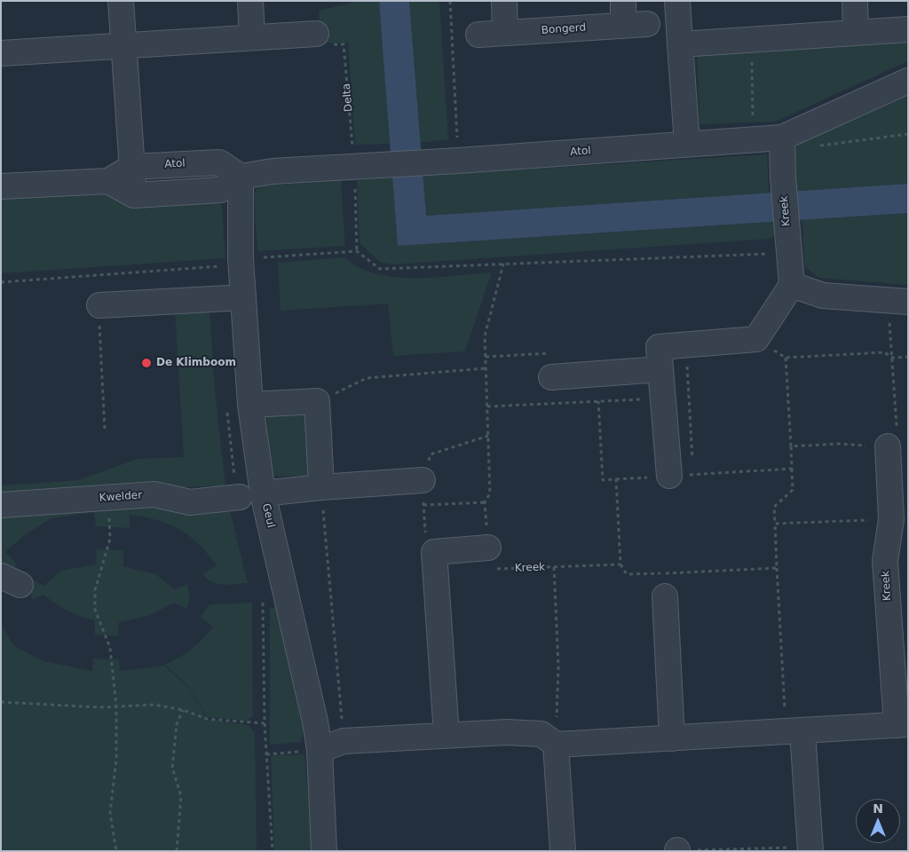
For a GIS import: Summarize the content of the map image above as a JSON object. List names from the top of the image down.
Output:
{
  "streets": {
    "street": [
      "Bongerd",
      "Atol",
      "Kreek",
      "Kwelder",
      "Geul"
    ],
    "path": ["Delta"]
  },
  "crossings": [
    ["Delta", "Atol"],
    ["Atol", "Kreek"],
    ["Atol", "Geul"],
    ["Kwelder", "Geul"]
  ],
  "places": ["De Klimboom"],
  "north": "top"
}
